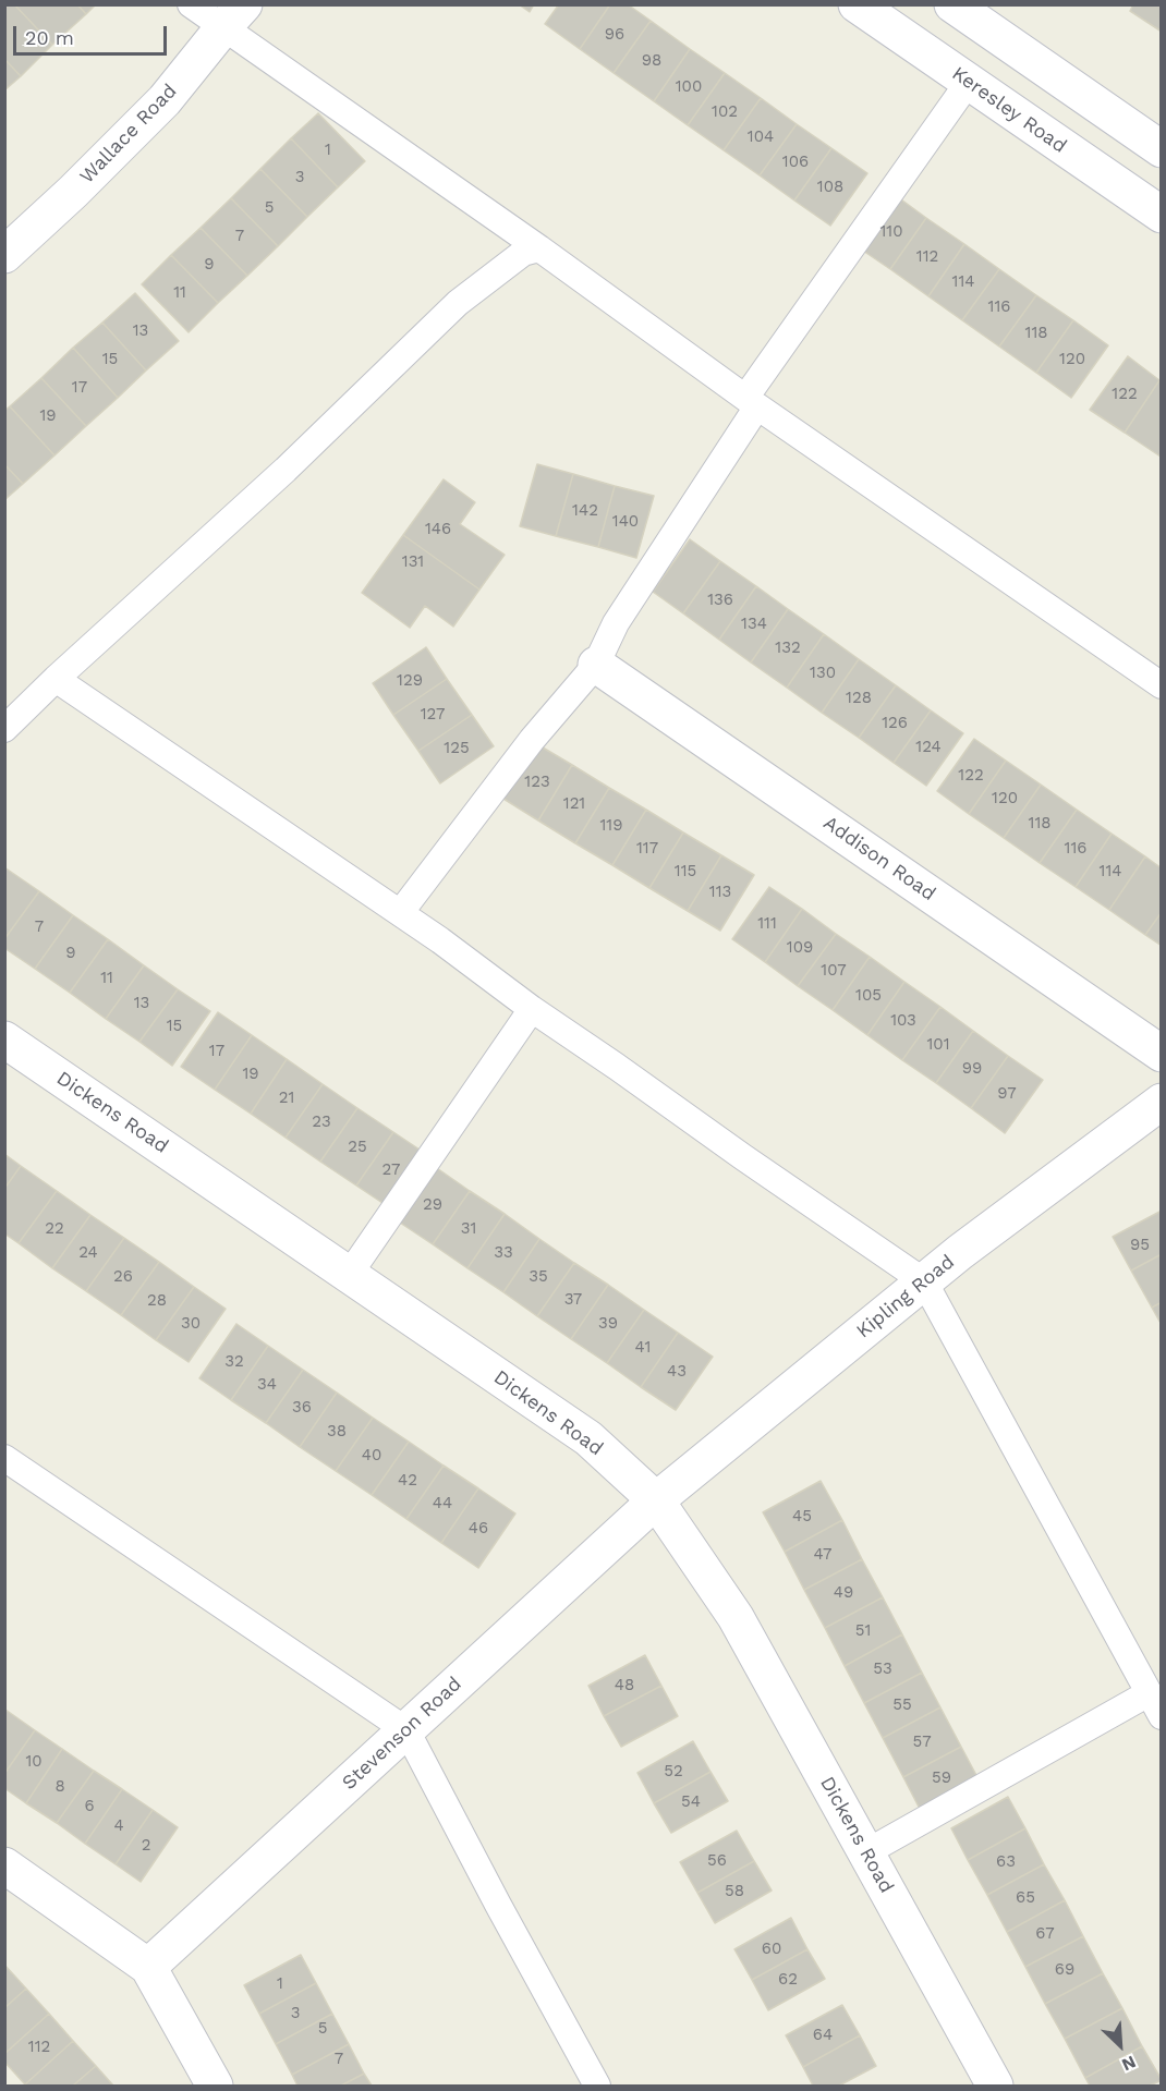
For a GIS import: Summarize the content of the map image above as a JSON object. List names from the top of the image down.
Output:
{
  "streets": {
    "street": [
      "Keresley Road",
      "Wallace Road",
      "Addison Road",
      "Dickens Road",
      "Kipling Road",
      "Stevenson Road"
    ]
  },
  "crossings": [
    ["Dickens Road", "Kipling Road"],
    ["Dickens Road", "Stevenson Road"],
    ["Kipling Road", "Stevenson Road"]
  ],
  "house_numbers": [
    "96",
    "98",
    "100",
    "102",
    "104",
    "1",
    "106",
    "3",
    "108",
    "5",
    "110",
    "7",
    "112",
    "9",
    "114",
    "11",
    "116",
    "13",
    "118",
    "15",
    "120",
    "17",
    "122",
    "19",
    "142",
    "140",
    "146",
    "131",
    "136",
    "134",
    "132",
    "130",
    "129",
    "128",
    "127",
    "126",
    "124",
    "125",
    "122",
    "123",
    "120",
    "121",
    "118",
    "119",
    "117",
    "116",
    "115",
    "114",
    "113",
    "111",
    "7",
    "109",
    "9",
    "107",
    "11",
    "105",
    "13",
    "103",
    "15",
    "101",
    "17",
    "99",
    "19",
    "97",
    "21",
    "23",
    "25",
    "27",
    "29",
    "22",
    "31",
    "95",
    "24",
    "33",
    "26",
    "35",
    "37",
    "28",
    "30",
    "39",
    "41",
    "32",
    "43",
    "34",
    "36",
    "38",
    "40",
    "42",
    "44",
    "45",
    "46",
    "47",
    "49",
    "51",
    "53",
    "48",
    "55",
    "57",
    "10",
    "52",
    "59",
    "8",
    "54",
    "6",
    "4",
    "2",
    "56",
    "63",
    "58",
    "65",
    "67",
    "60",
    "69",
    "62",
    "1",
    "3",
    "5",
    "64",
    "112",
    "7"
  ],
  "scale_bar": "20 m",
  "north": "bottom right"
}
